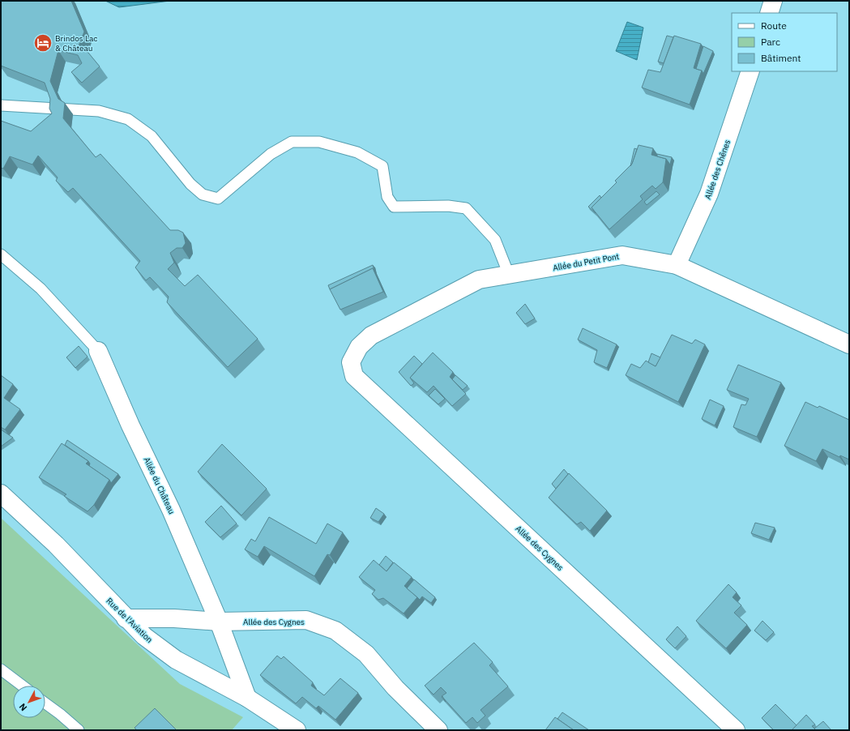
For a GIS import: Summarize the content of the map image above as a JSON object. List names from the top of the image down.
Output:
{
  "streets": {
    "street": [
      "Allée des Chênes",
      "Allée du Petit Pont",
      "Allée du Château",
      "Allée des Cygnes",
      "Rue de l'Aviation"
    ]
  },
  "crossings": [
    ["Allée des Chênes", "Allée du Petit Pont"],
    ["Allée du Petit Pont", "Allée des Cygnes"],
    ["Allée du Château", "Allée des Cygnes"],
    ["Allée du Château", "Rue de l'Aviation"],
    ["Allée des Cygnes", "Rue de l'Aviation"]
  ],
  "places": {
    "hotel": ["Brindos Lac & Château"]
  },
  "legend": ["Route", "Parc", "Bâtiment"],
  "north": "bottom left"
}
